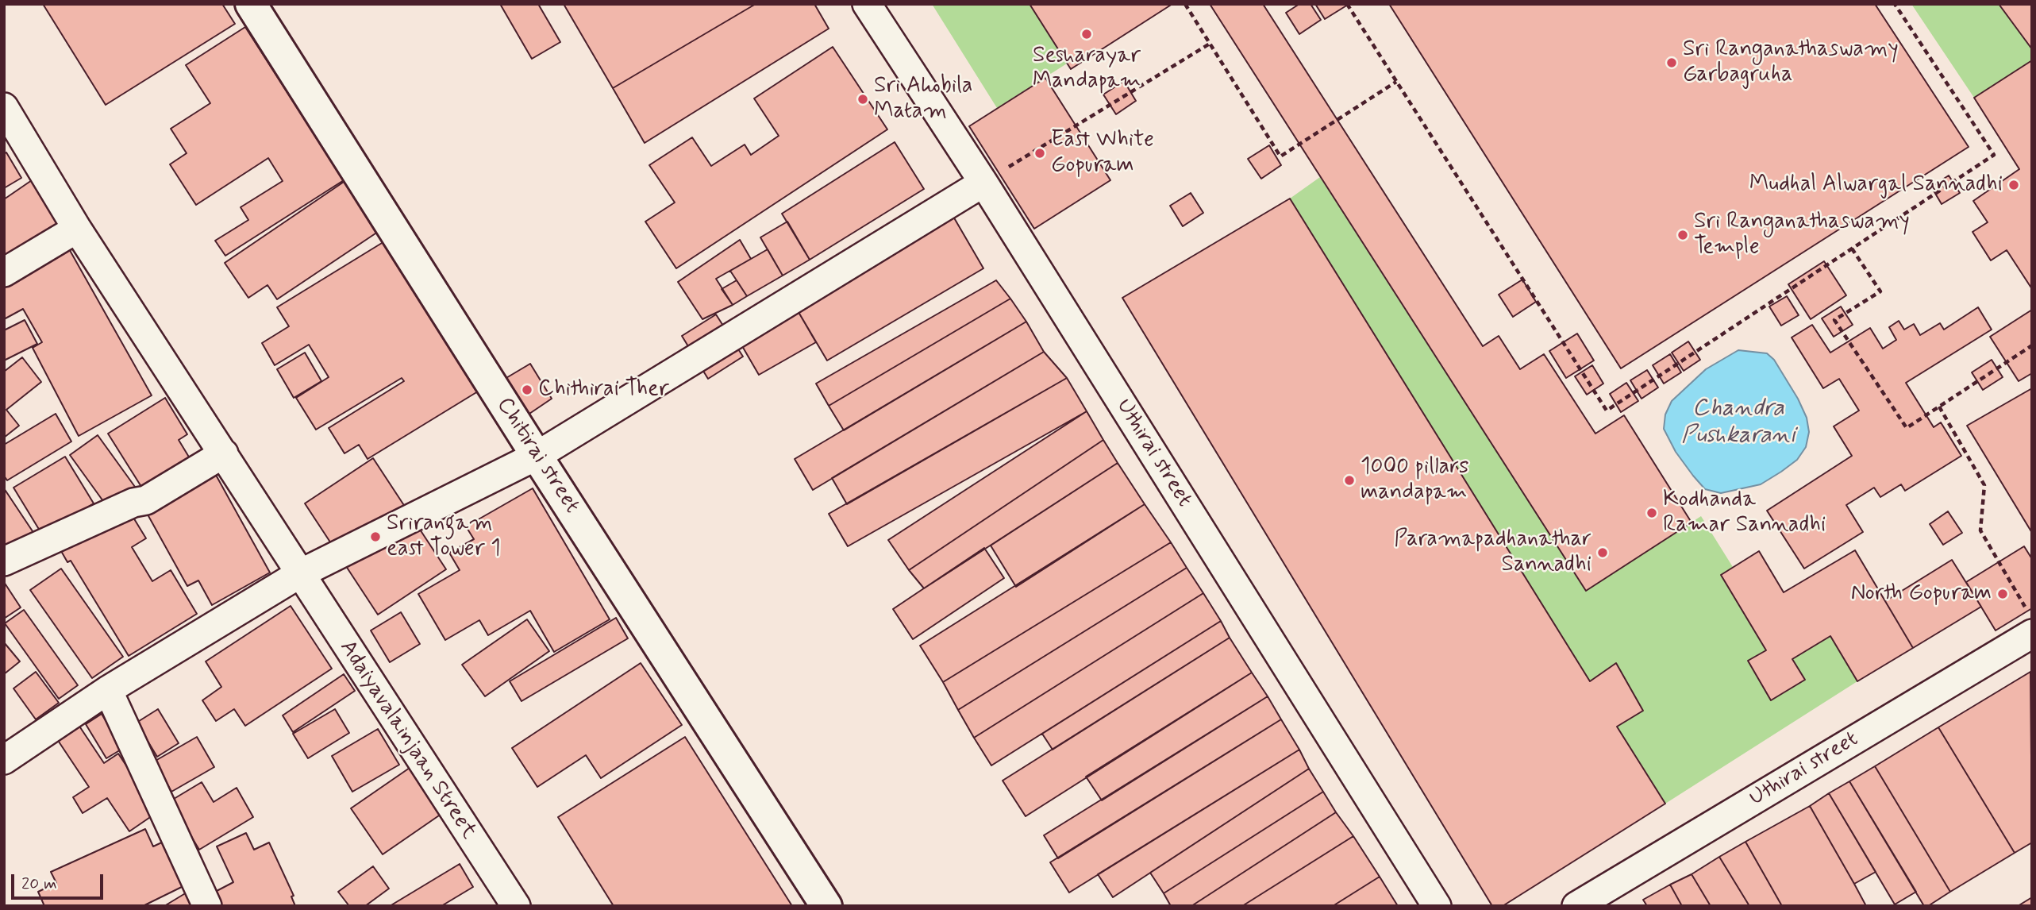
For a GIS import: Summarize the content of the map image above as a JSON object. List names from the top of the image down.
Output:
{
  "streets": {
    "street": ["Uthirai street", "Chitirai street", "Adaiyavalainjaan Street"]
  },
  "water": ["Chandra Pushkarani"],
  "places": [
    "Sesharayar Mandapam",
    "Sri Ranganathaswamy Garbagruha",
    "Sri Ahobila Matam",
    "East White Gopuram",
    "Mudhal Alwargal Sannadhi",
    "Sri Ranganathaswamy Temple",
    "Chithirai Ther",
    "1000 pillars mandapam",
    "Kodhanda Ramar Sannadhi",
    "Srirangam east Tower 1",
    "Paramapadhanathar Sannadhi",
    "North Gopuram"
  ],
  "scale_bar": "20 m"
}
